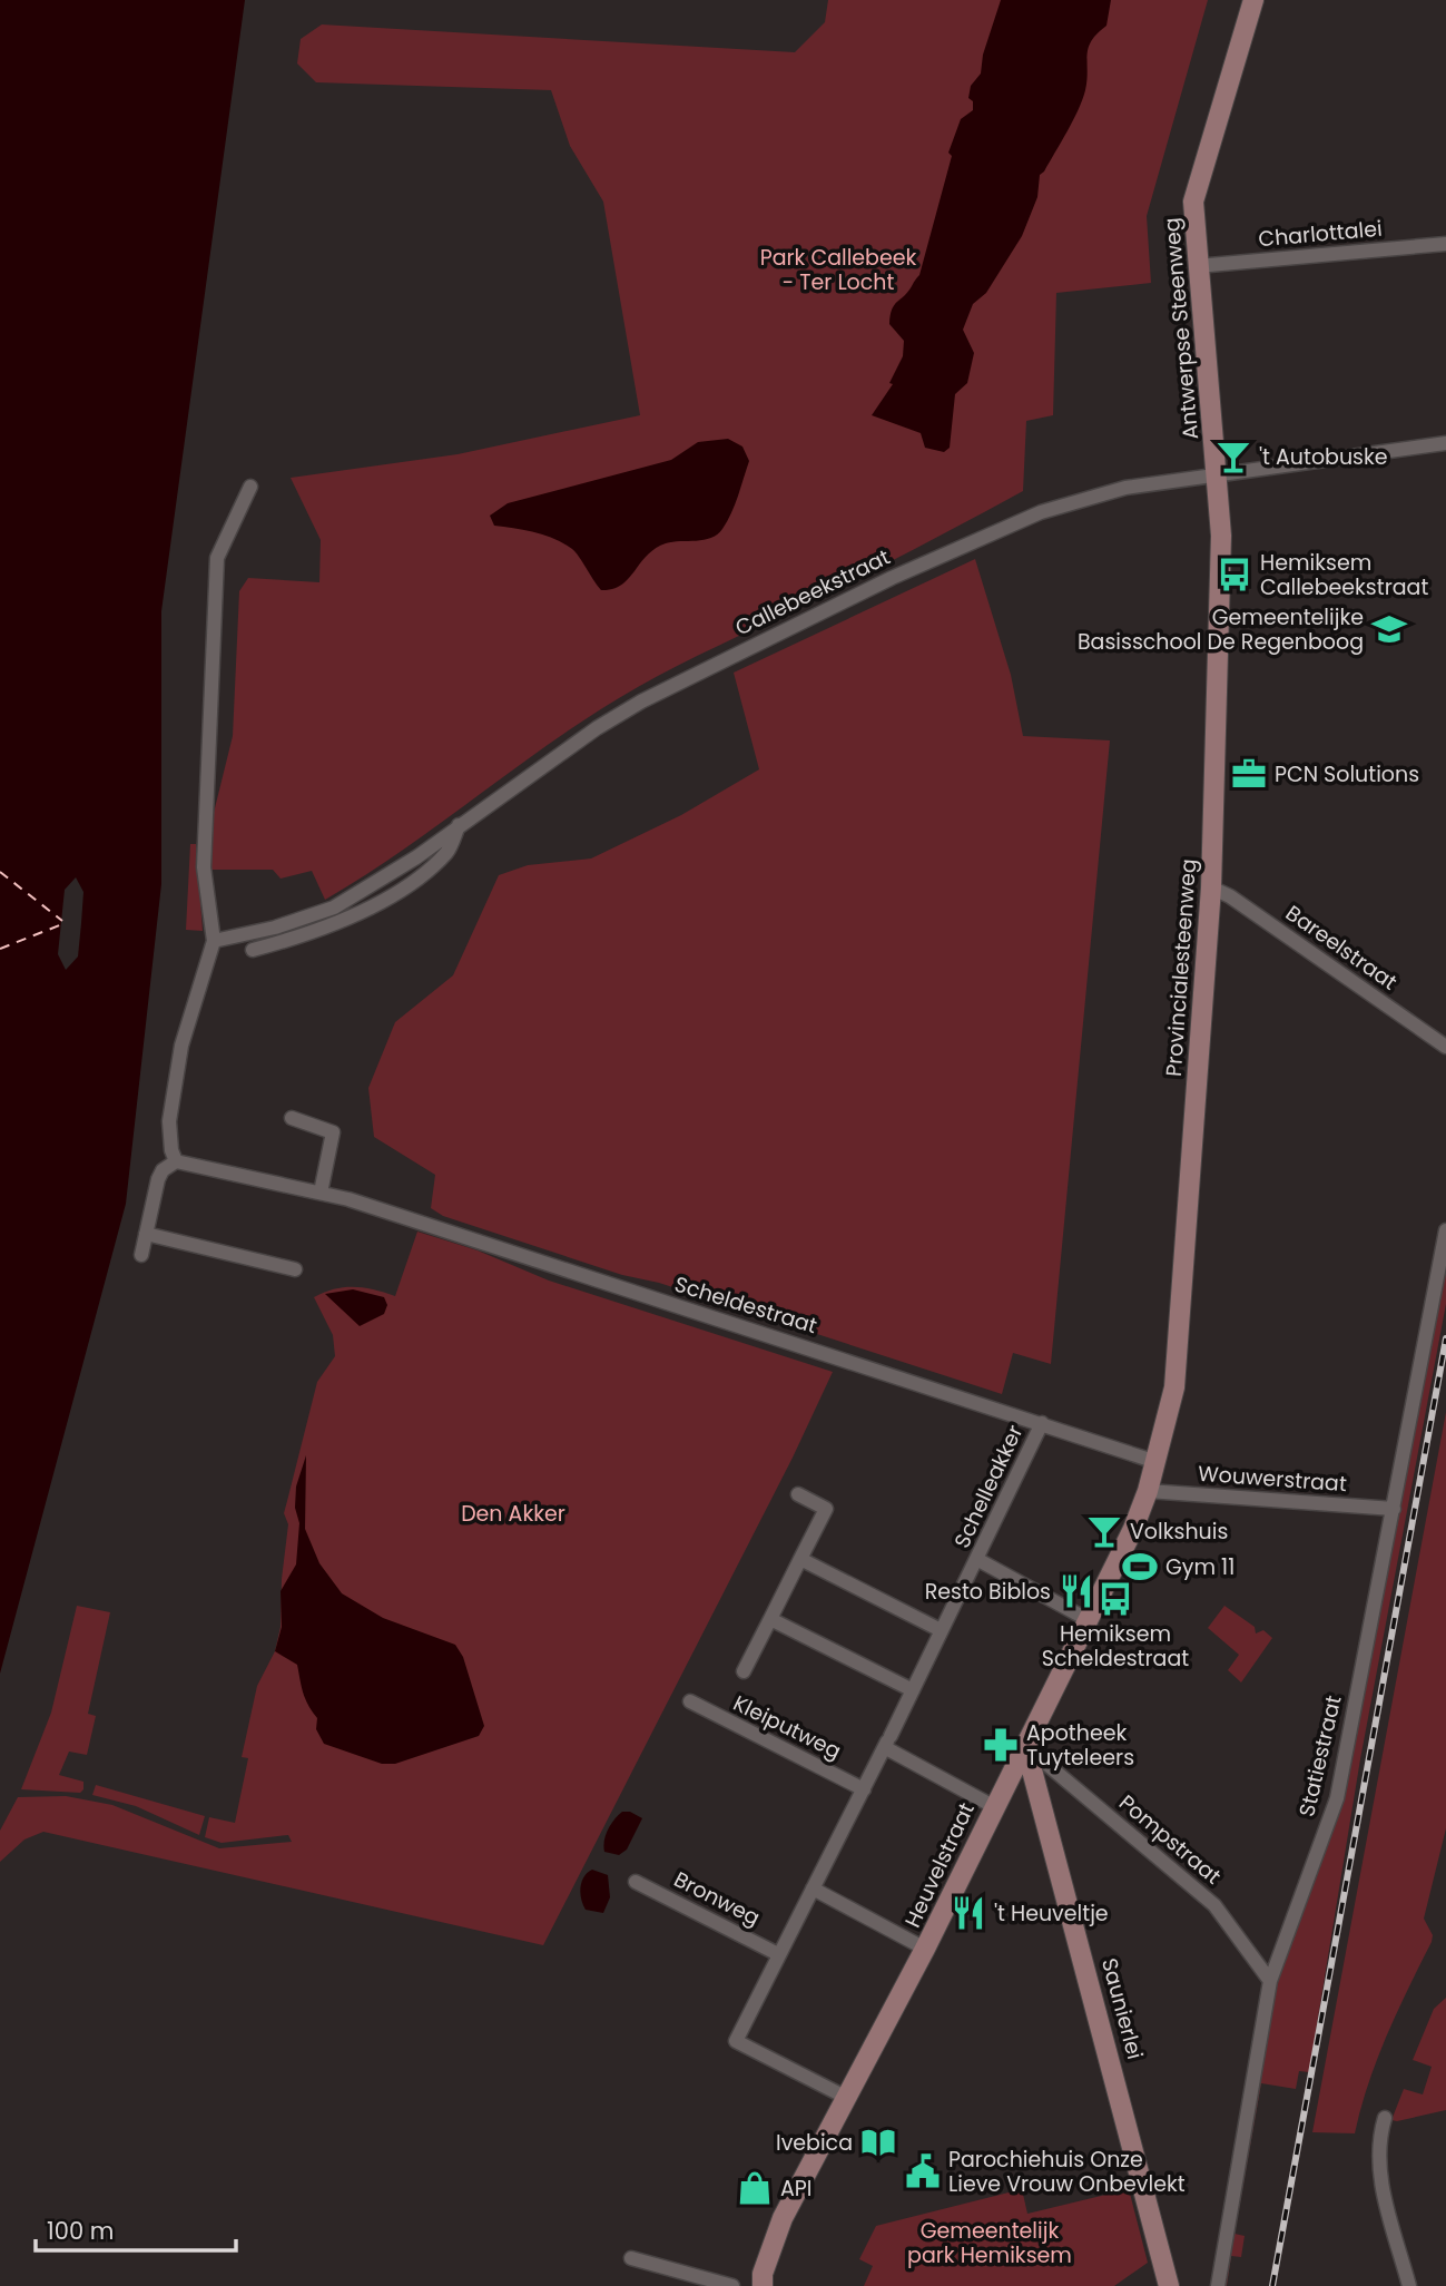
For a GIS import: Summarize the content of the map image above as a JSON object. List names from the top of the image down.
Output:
{
  "streets": {
    "main road": [
      "Antwerpse Steenweg",
      "Provincialesteenweg",
      "Heuvelstraat",
      "Saunierlei"
    ],
    "street": [
      "Charlottalei",
      "Callebeekstraat",
      "Bareelstraat",
      "Scheldestraat",
      "Wouwerstraat",
      "Schelleakker",
      "Kleiputweg",
      "Statiestraat",
      "Pompstraat",
      "Bronweg"
    ]
  },
  "crossings": [
    ["Charlottalei", "Antwerpse Steenweg"],
    ["Antwerpse Steenweg", "Callebeekstraat"],
    ["Antwerpse Steenweg", "Provincialesteenweg"],
    ["Callebeekstraat", "Provincialesteenweg"],
    ["Bareelstraat", "Provincialesteenweg"],
    ["Provincialesteenweg", "Scheldestraat"],
    ["Provincialesteenweg", "Heuvelstraat"],
    ["Scheldestraat", "Schelleakker"],
    ["Scheldestraat", "Heuvelstraat"],
    ["Wouwerstraat", "Statiestraat"],
    ["Wouwerstraat", "Heuvelstraat"],
    ["Schelleakker", "Kleiputweg"],
    ["Schelleakker", "Heuvelstraat"],
    ["Schelleakker", "Bronweg"],
    ["Statiestraat", "Pompstraat"],
    ["Pompstraat", "Heuvelstraat"],
    ["Pompstraat", "Saunierlei"],
    ["Heuvelstraat", "Saunierlei"]
  ],
  "parks": ["Park Callebeek - Ter Locht", "Den Akker", "Gemeentelijk park Hemiksem"],
  "places": {
    "bar": ["'t Autobuske", "Volkshuis"],
    "bus stop": ["Hemiksem Callebeekstraat", "Hemiksem Scheldestraat"],
    "school or university": ["Gemeentelijke Basisschool De Regenboog"],
    "office": ["PCN Solutions"],
    "sports": ["Gym 11"],
    "restaurant": ["Resto Biblos", "'t Heuveltje"],
    "pharmacy": ["Apotheek Tuyteleers"],
    "library": ["Ivebica"],
    "public building": ["Parochiehuis Onze Lieve Vrouw Onbevlekt"],
    "shop": ["API"]
  },
  "scale_bar": "100 m"
}
